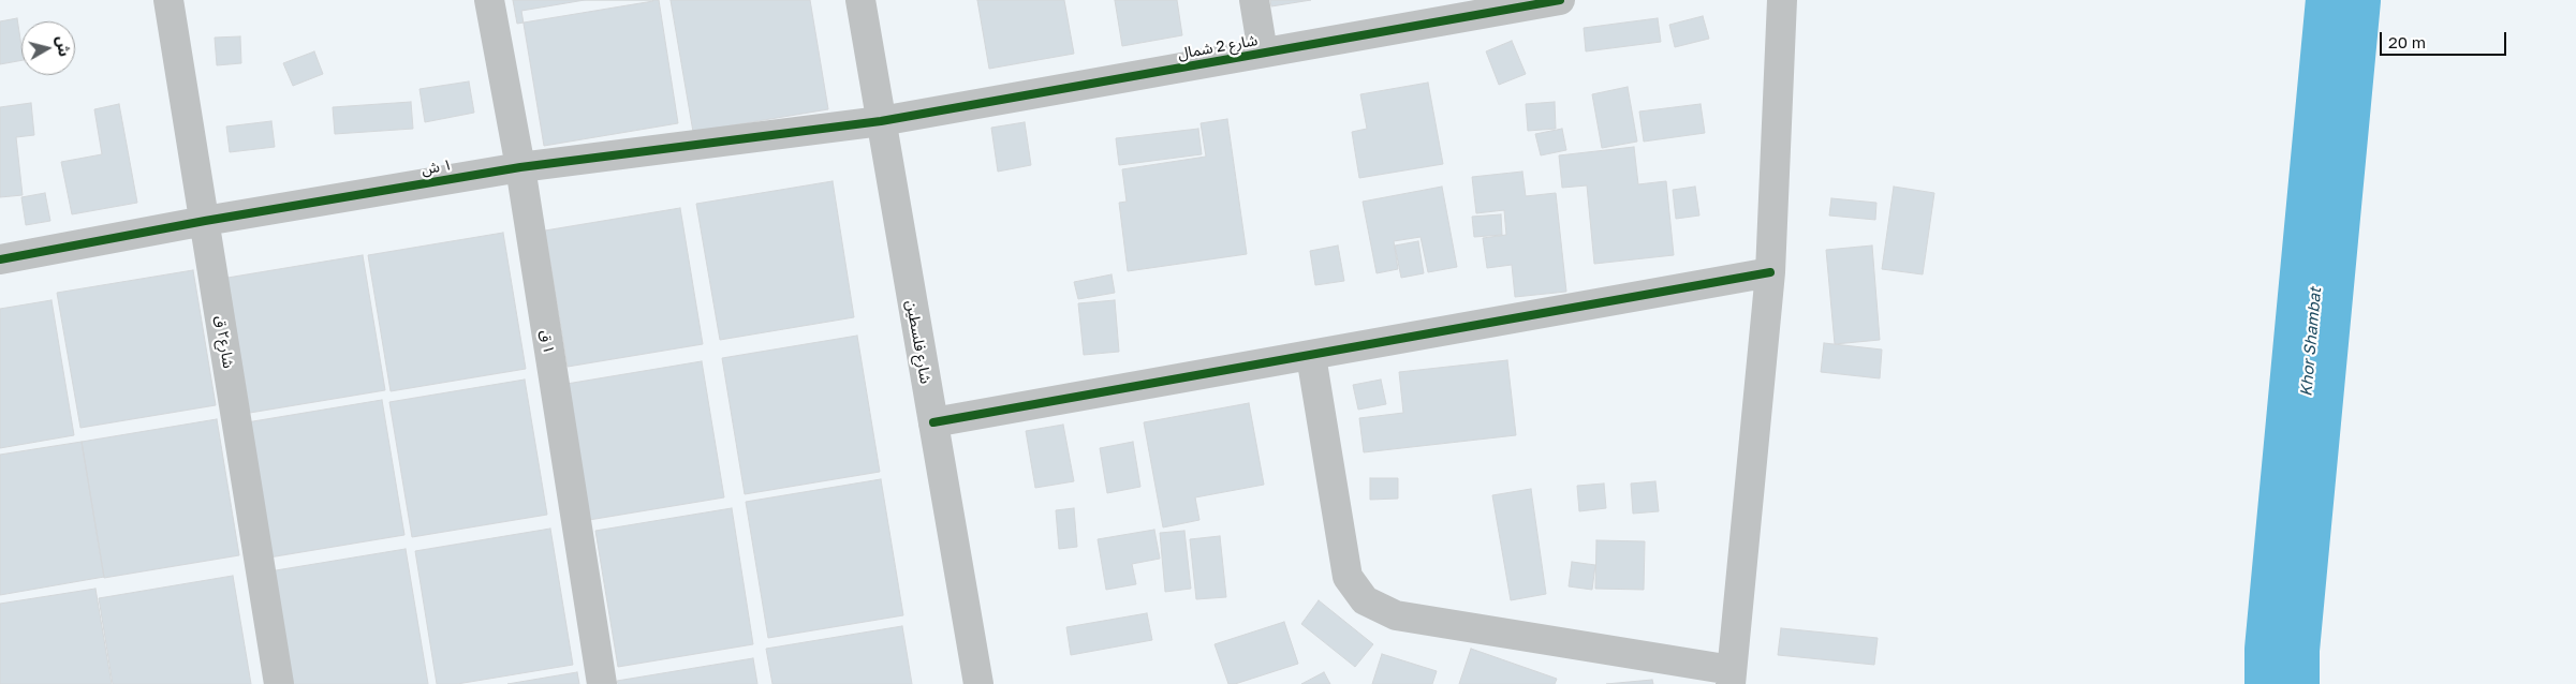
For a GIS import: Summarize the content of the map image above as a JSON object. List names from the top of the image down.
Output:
{
  "streets": {
    "street": [
      "شارع 2 شمال",
      "١ ش",
      "شارع٢ ق",
      "١ ق",
      "شارع فلسطين"
    ]
  },
  "crossings": [
    ["شارع 2 شمال", "١ ش"],
    ["شارع 2 شمال", "شارع فلسطين"],
    ["١ ش", "شارع٢ ق"],
    ["١ ش", "١ ق"],
    ["١ ش", "شارع فلسطين"]
  ],
  "water": ["Khor Shambat"],
  "scale_bar": "20 m",
  "north": "right"
}
